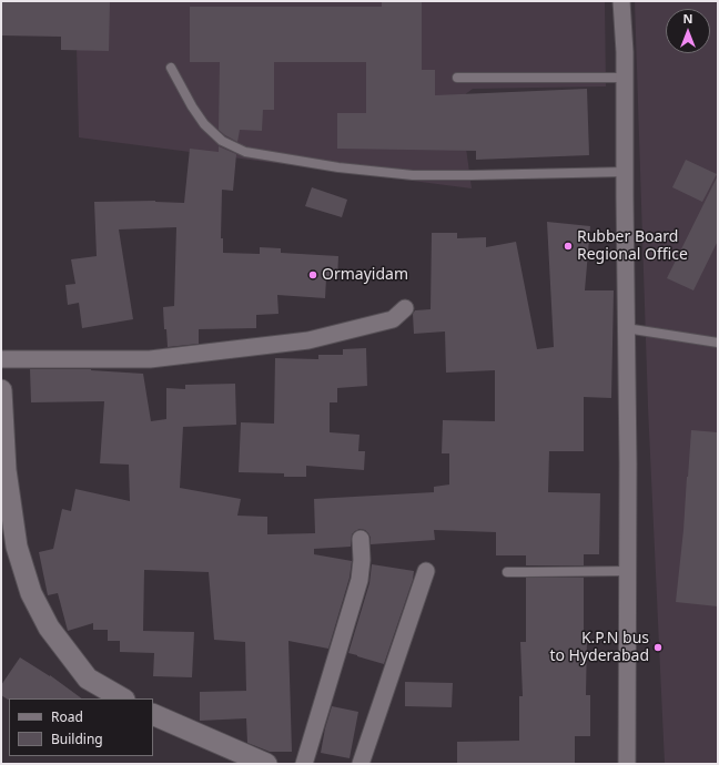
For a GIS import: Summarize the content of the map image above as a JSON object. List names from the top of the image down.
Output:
{
  "places": ["Rubber Board Regional Office", "Ormayidam", "K.P.N bus to Hyderabad"],
  "legend": ["Road", "Building"],
  "north": "top"
}
